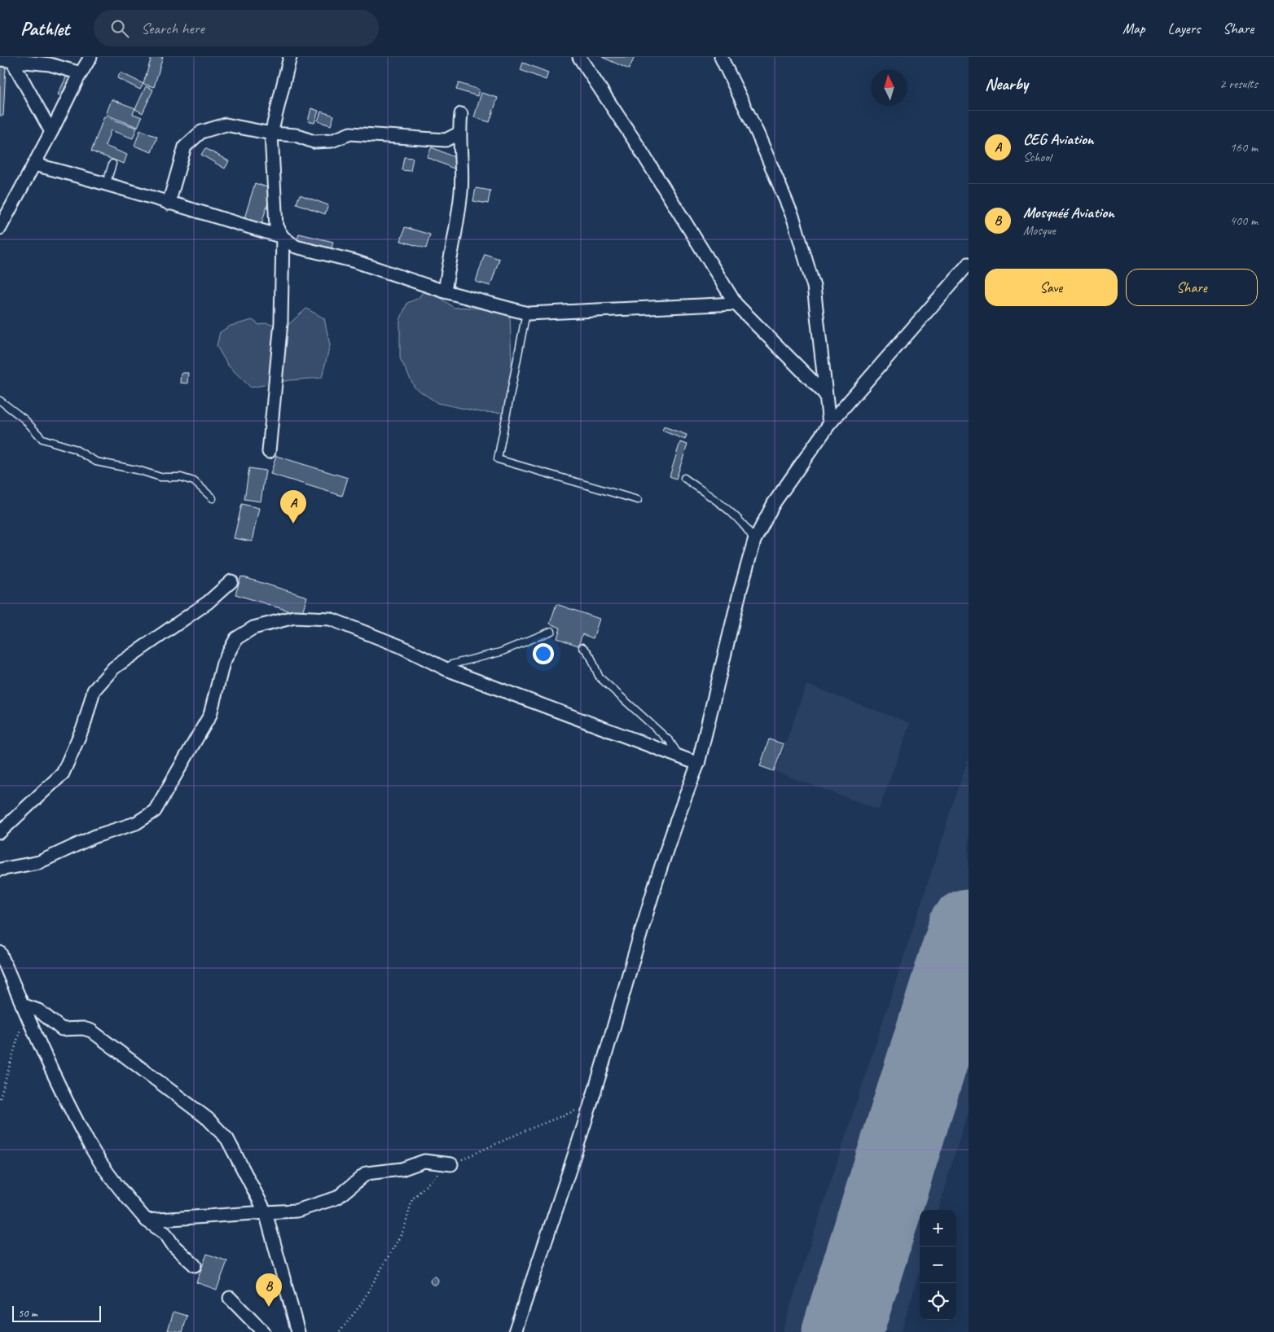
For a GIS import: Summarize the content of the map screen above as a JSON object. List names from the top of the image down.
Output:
{
  "scale_bar": "50 m",
  "north": "top",
  "page": {
    "header": "Pathlet",
    "search": "Search here",
    "nav": ["Map", "Layers", "Share"],
    "heading": ["Nearby", "2 results"],
    "list": [
      {
        "mark": "A",
        "name": "CEG Aviation",
        "note": "School",
        "value": "160 m"
      },
      {
        "mark": "B",
        "name": "Mosquéé Aviation",
        "note": "Mosque",
        "value": "400 m"
      }
    ],
    "buttons": ["Save", "Share"],
    "pins": ["A", "B"],
    "map_buttons": ["+", "−"],
    "scale": "50 m"
  }
}
